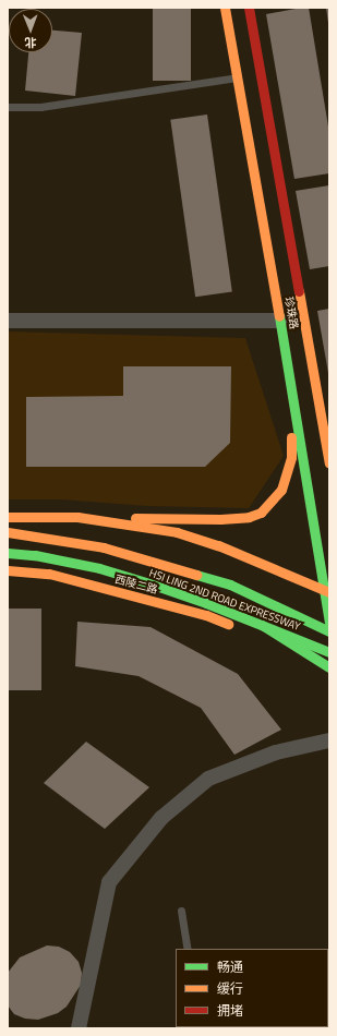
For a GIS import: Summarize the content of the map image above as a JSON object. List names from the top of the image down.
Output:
{
  "streets": {
    "main road": ["珍珠路", "西陵二路", "HSI LING 2ND ROAD EXPRESSWAY"]
  },
  "legend": ["畅通", "缓行", "拥堵"],
  "north": "bottom"
}
